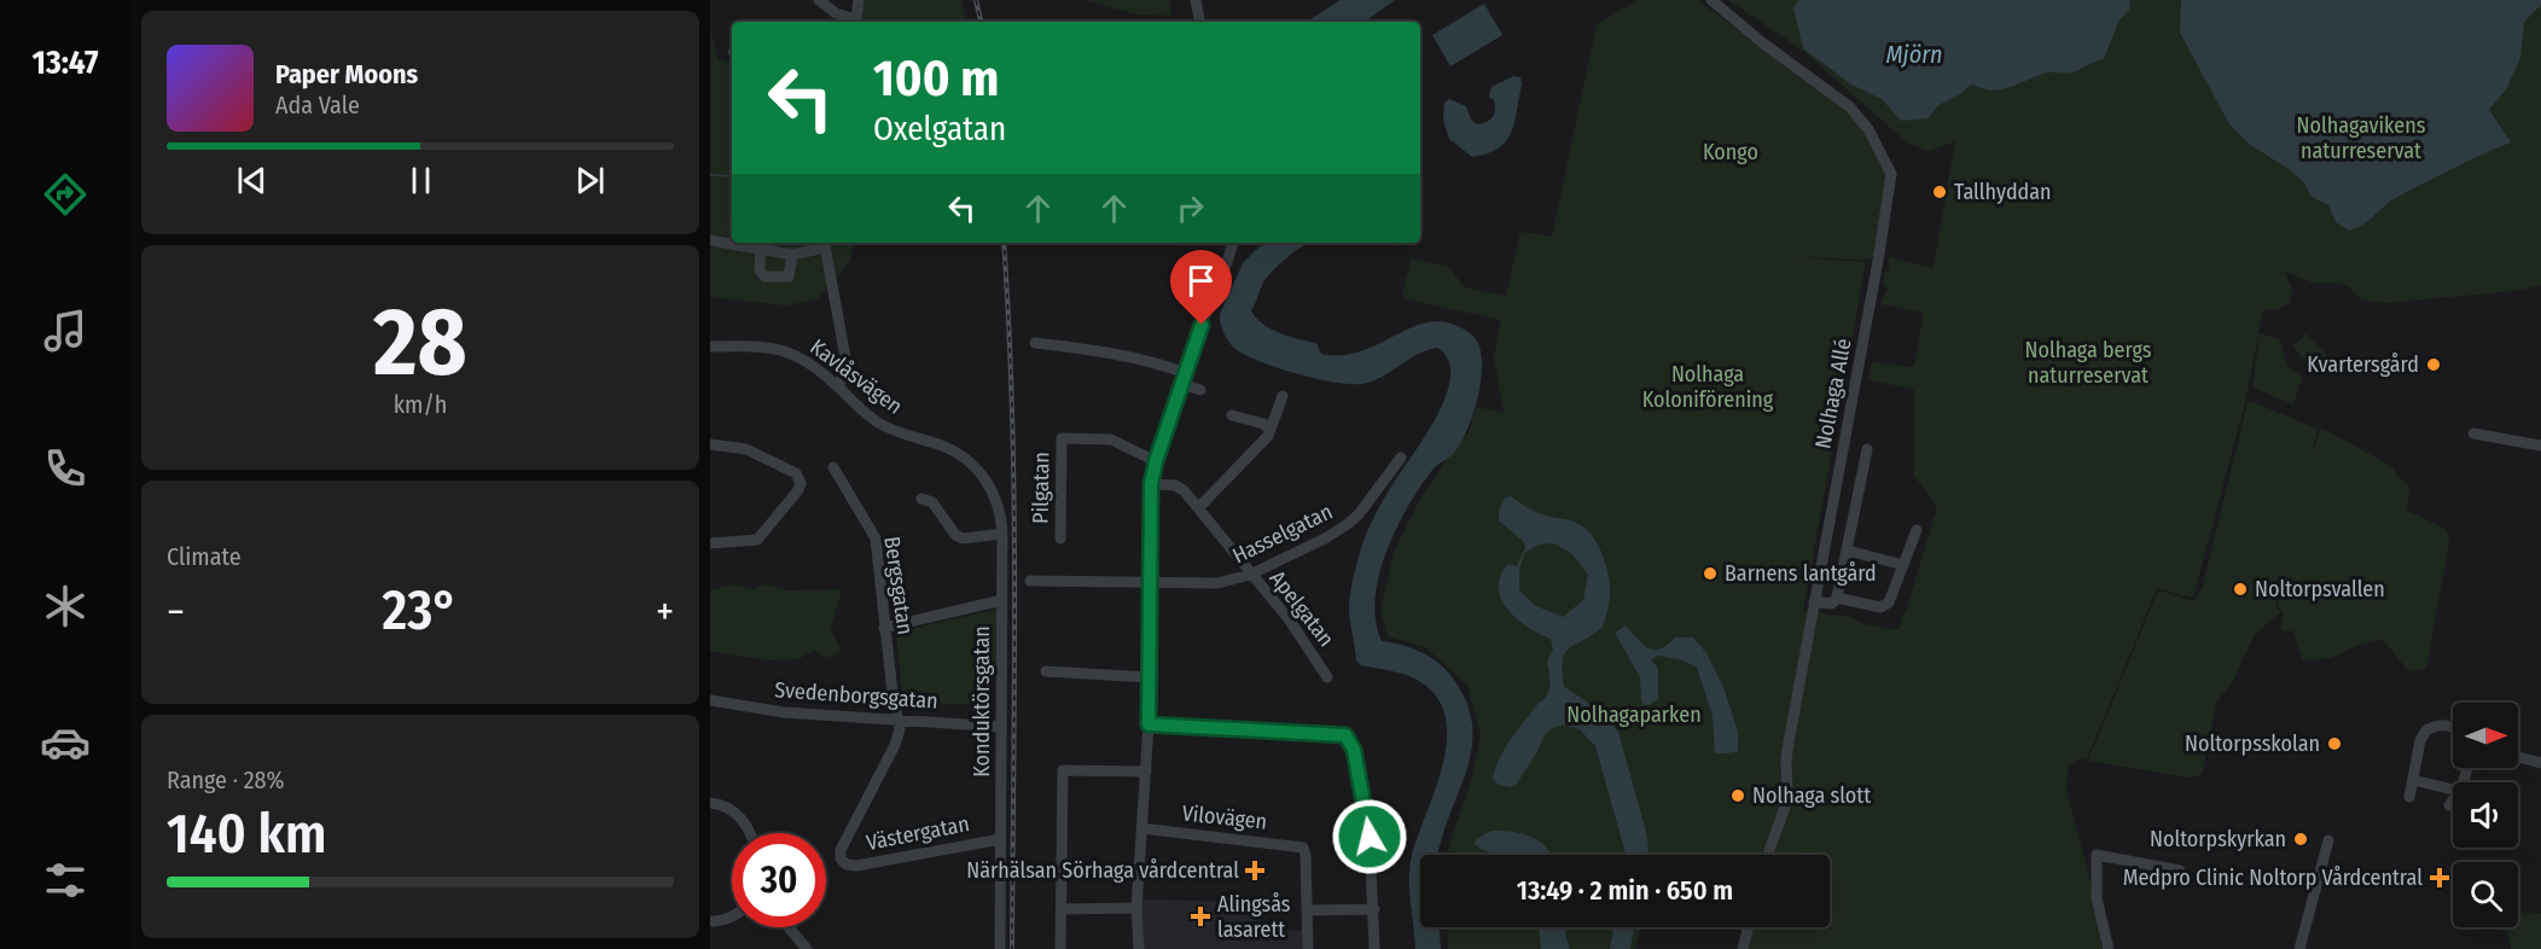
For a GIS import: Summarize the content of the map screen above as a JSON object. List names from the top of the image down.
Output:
{
  "streets": {
    "street": [
      "Kavlåsvägen",
      "Nolhaga Allé",
      "Pilgatan",
      "Hasselgatan",
      "Bergsgatan",
      "Apelgatan",
      "Svedenborgsgatan",
      "Konduktörsgatan",
      "Vilovägen",
      "Västergatan"
    ]
  },
  "crossings": [
    ["Kavlåsvägen", "Konduktörsgatan"],
    ["Hasselgatan", "Apelgatan"],
    ["Bergsgatan", "Svedenborgsgatan"],
    ["Bergsgatan", "Västergatan"],
    ["Svedenborgsgatan", "Konduktörsgatan"],
    ["Konduktörsgatan", "Västergatan"]
  ],
  "water": ["Mjörn"],
  "parks": [
    "Nolhagavikens naturreservat",
    "Kongo",
    "Nolhaga bergs naturreservat",
    "Nolhaga Koloniförening",
    "Nolhagaparken"
  ],
  "places": {
    "other": [
      "Tallhyddan",
      "Kvartersgård",
      "Barnens lantgård",
      "Noltorpsvallen",
      "Noltorpsskolan",
      "Nolhaga slott",
      "Noltorpskyrkan"
    ],
    "health": ["Närhälsan Sörhaga vårdcentral", "Medpro Clinic Noltorp Vårdcentral", "Alingsås lasarett"]
  },
  "north": "right",
  "page": {
    "tabs": "13:47",
    "turn": ["100 m", "Oxelgatan"],
    "song": ["Paper Moons", "Ada Vale"],
    "tile": [
      ["28", "km/h"],
      "Climate",
      ["Range · 28%", "140 km"]
    ],
    "heat": ["−", "23°", "+"],
    "limit": "30",
    "trip": "13:49 · 2 min · 650 m"
  }
}
